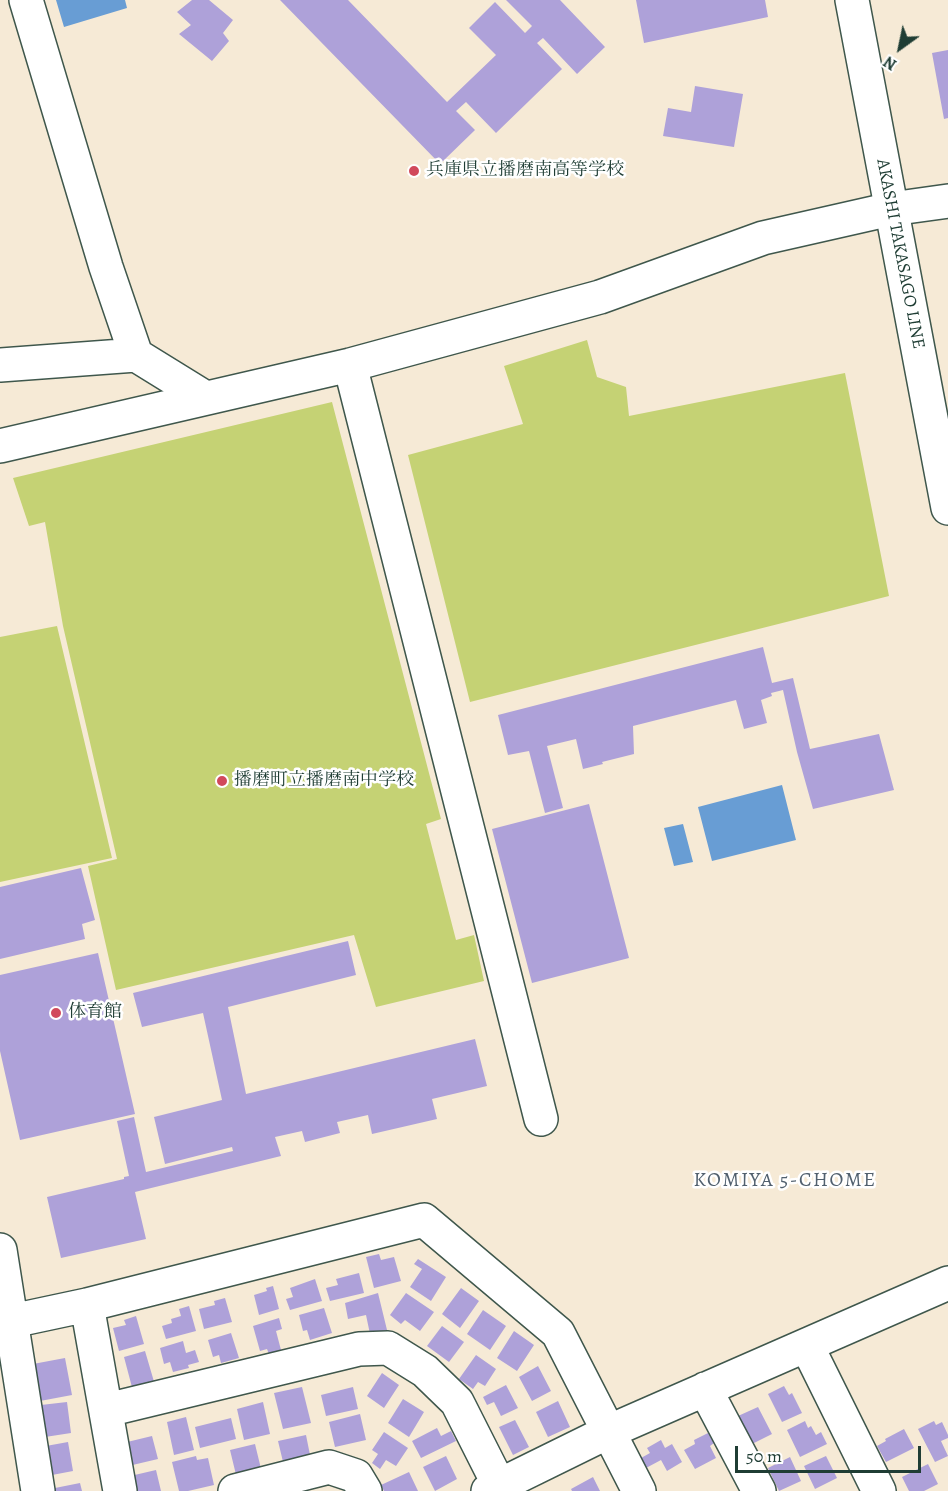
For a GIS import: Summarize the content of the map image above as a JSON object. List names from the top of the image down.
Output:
{
  "streets": {
    "street": ["AKASHI TAKASAGO LINE"]
  },
  "districts": ["KOMIYA 5-CHOME"],
  "places": ["兵庫県立播磨南高等学校", "播磨町立播磨南中学校", "体育館"],
  "scale_bar": "50 m",
  "north": "bottom left"
}
